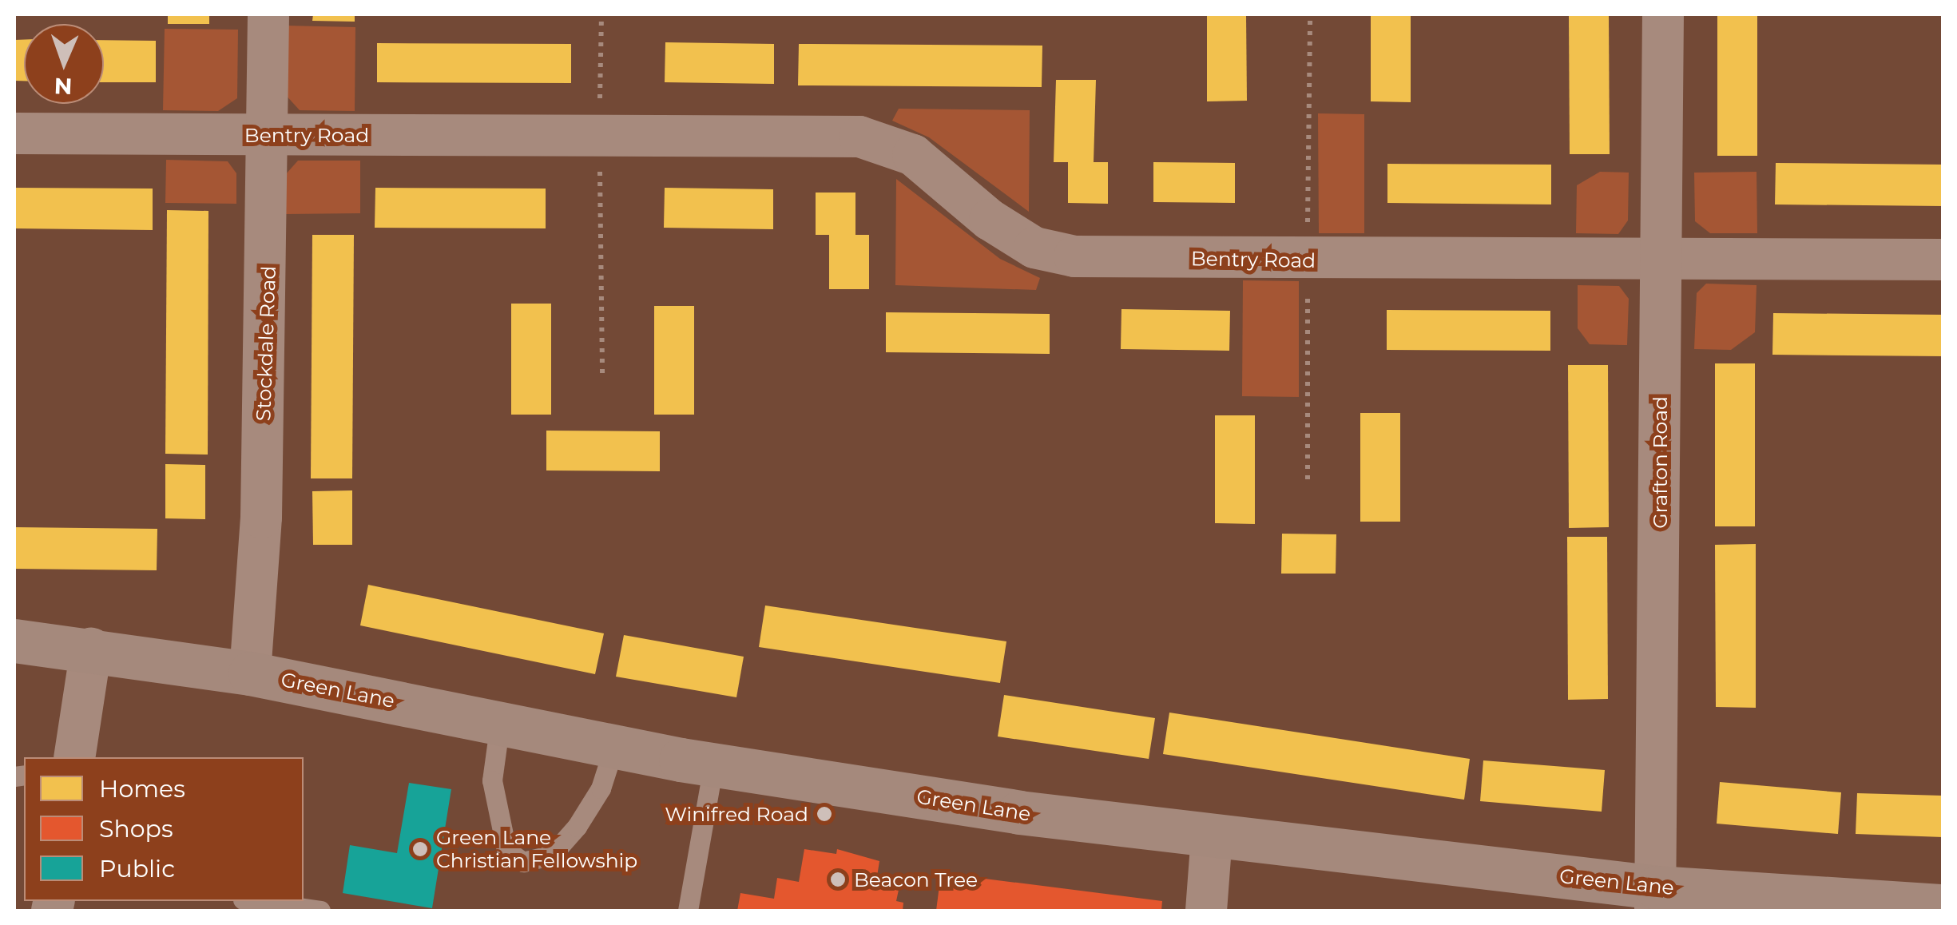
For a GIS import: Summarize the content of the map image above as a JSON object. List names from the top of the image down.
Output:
{
  "streets": {
    "main road": ["Green Lane"],
    "street": ["Bentry Road", "Stockdale Road", "Grafton Road"]
  },
  "crossings": [
    ["Bentry Road", "Stockdale Road"],
    ["Bentry Road", "Grafton Road"],
    ["Stockdale Road", "Green Lane"],
    ["Grafton Road", "Green Lane"]
  ],
  "places": ["Winifred Road", "Green Lane Christian Fellowship", "Beacon Tree"],
  "legend": ["Homes", "Shops", "Public"],
  "north": "bottom"
}
